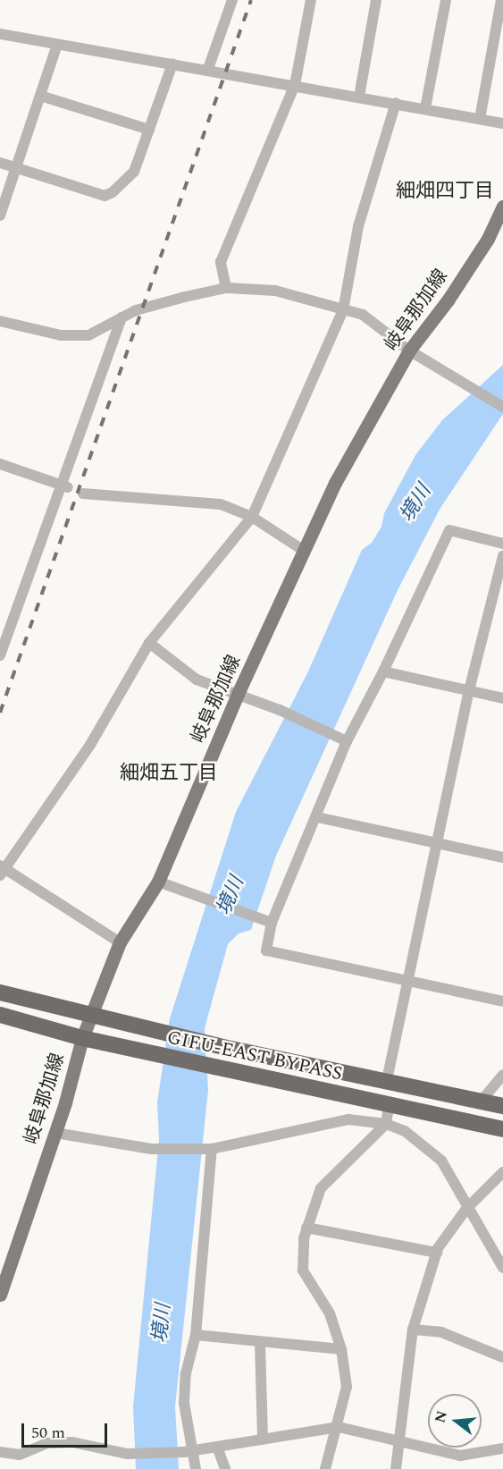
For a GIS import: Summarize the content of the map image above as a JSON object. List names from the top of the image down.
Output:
{
  "streets": {
    "highway": ["GIFU-EAST BYPASS"],
    "main road": ["岐阜那加線"]
  },
  "crossings": [
    ["岐阜那加線", "GIFU-EAST BYPASS"]
  ],
  "districts": ["細畑四丁目", "細畑五丁目"],
  "water": ["境川"],
  "scale_bar": "50 m",
  "north": "left"
}
